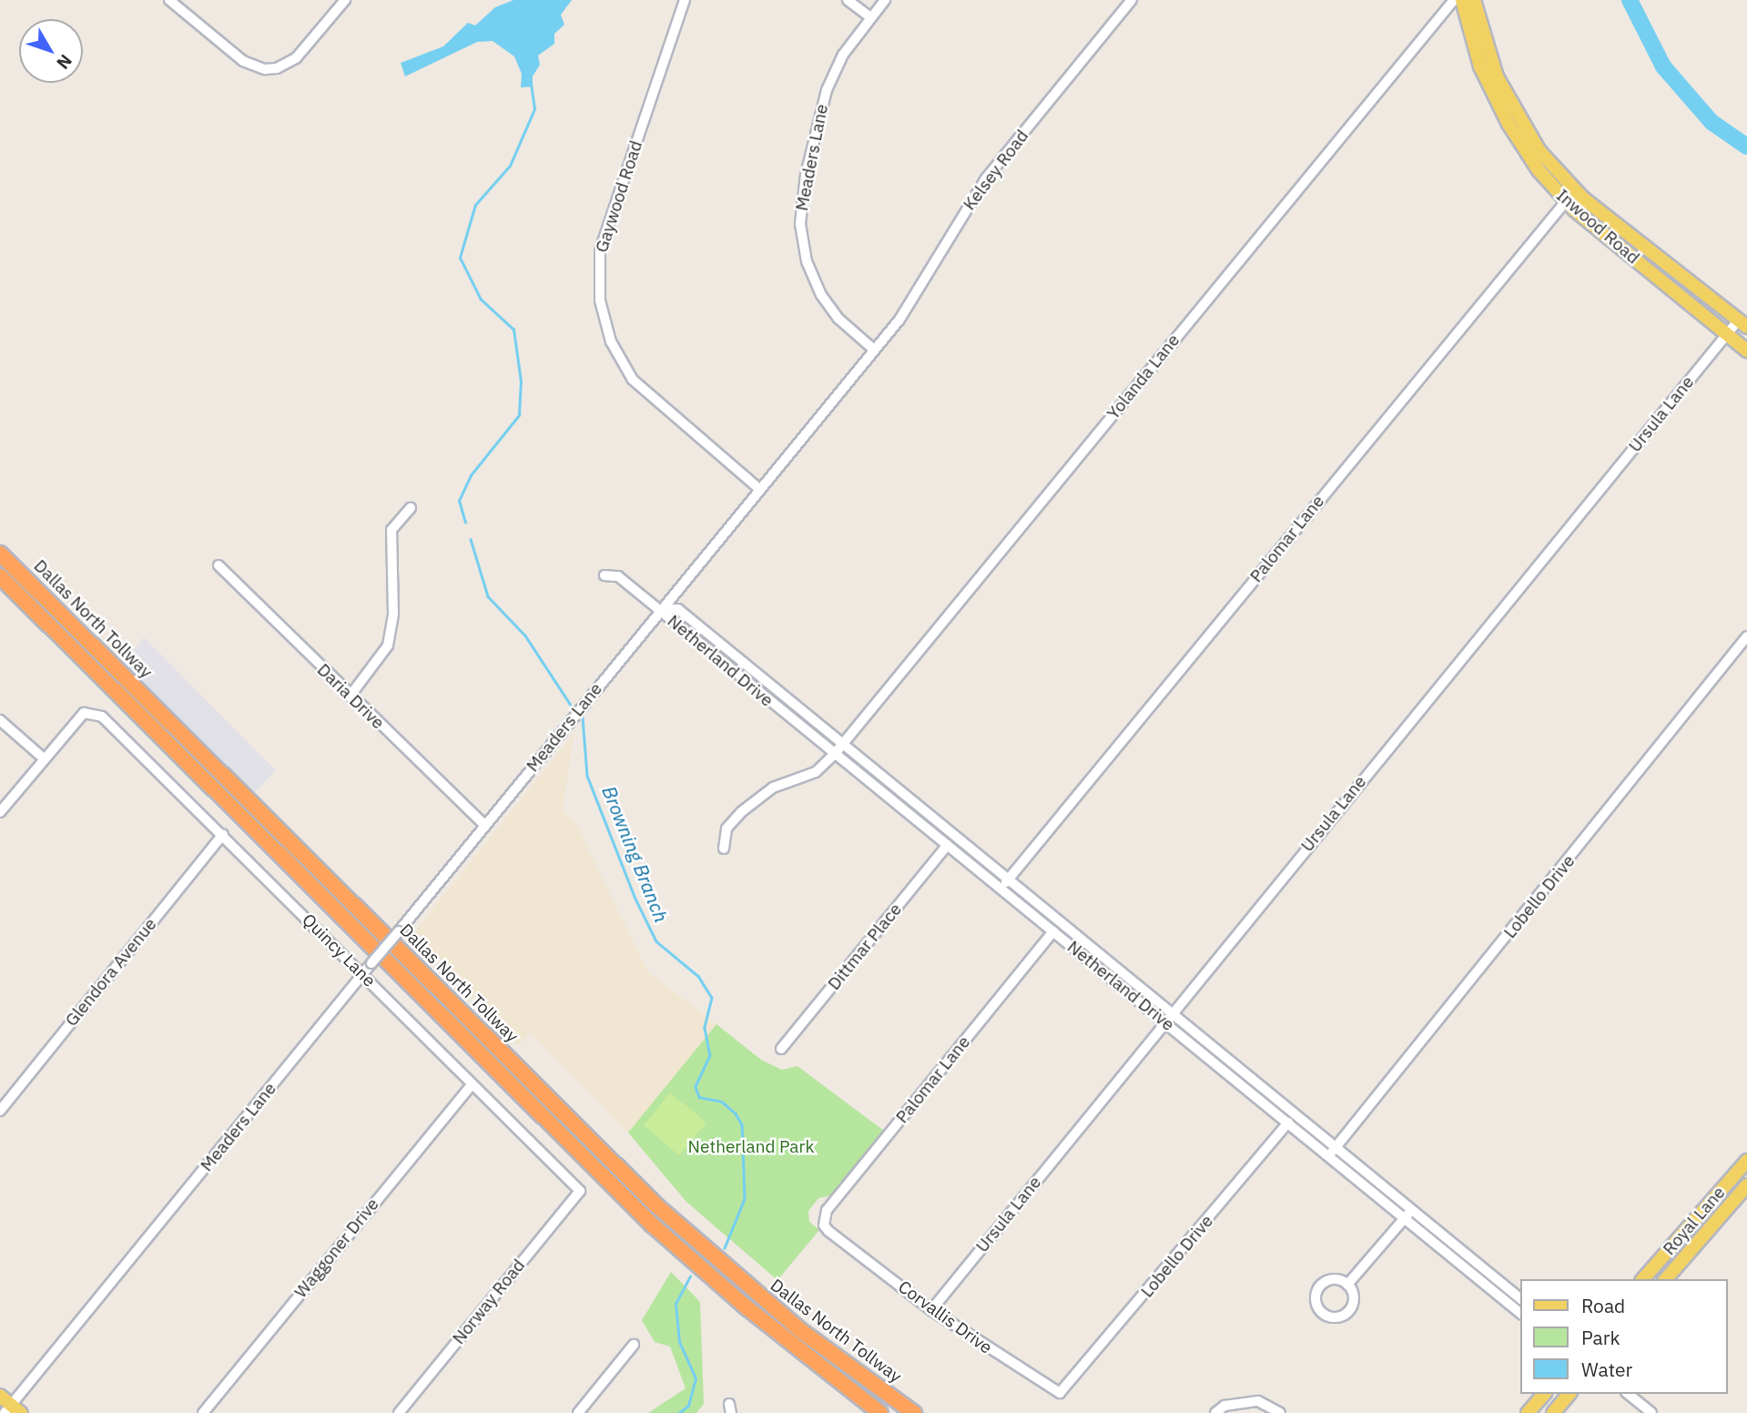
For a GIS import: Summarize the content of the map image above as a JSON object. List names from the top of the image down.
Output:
{
  "streets": {
    "highway": ["Dallas North Tollway"],
    "main road": ["Inwood Road", "Royal Lane"],
    "street": [
      "Meaders Lane",
      "Kelsey Road",
      "Gaywood Road",
      "Yolanda Lane",
      "Ursula Lane",
      "Palomar Lane",
      "Netherland Drive",
      "Daria Drive",
      "Lobello Drive",
      "Dittmar Place",
      "Quincy Lane",
      "Glendora Avenue",
      "Waggoner Drive",
      "Norway Road",
      "Corvallis Drive"
    ]
  },
  "crossings": [
    ["Meaders Lane", "Kelsey Road"],
    ["Meaders Lane", "Gaywood Road"],
    ["Meaders Lane", "Netherland Drive"],
    ["Meaders Lane", "Daria Drive"],
    ["Meaders Lane", "Quincy Lane"],
    ["Inwood Road", "Ursula Lane"],
    ["Inwood Road", "Palomar Lane"],
    ["Yolanda Lane", "Netherland Drive"],
    ["Ursula Lane", "Netherland Drive"],
    ["Ursula Lane", "Corvallis Drive"],
    ["Palomar Lane", "Netherland Drive"],
    ["Palomar Lane", "Corvallis Drive"],
    ["Netherland Drive", "Lobello Drive"],
    ["Netherland Drive", "Dittmar Place"],
    ["Lobello Drive", "Corvallis Drive"],
    ["Quincy Lane", "Glendora Avenue"],
    ["Quincy Lane", "Waggoner Drive"],
    ["Quincy Lane", "Norway Road"]
  ],
  "water": ["Browning Branch"],
  "parks": ["Netherland Park"],
  "legend": ["Road", "Park", "Water"],
  "north": "bottom right"
}
